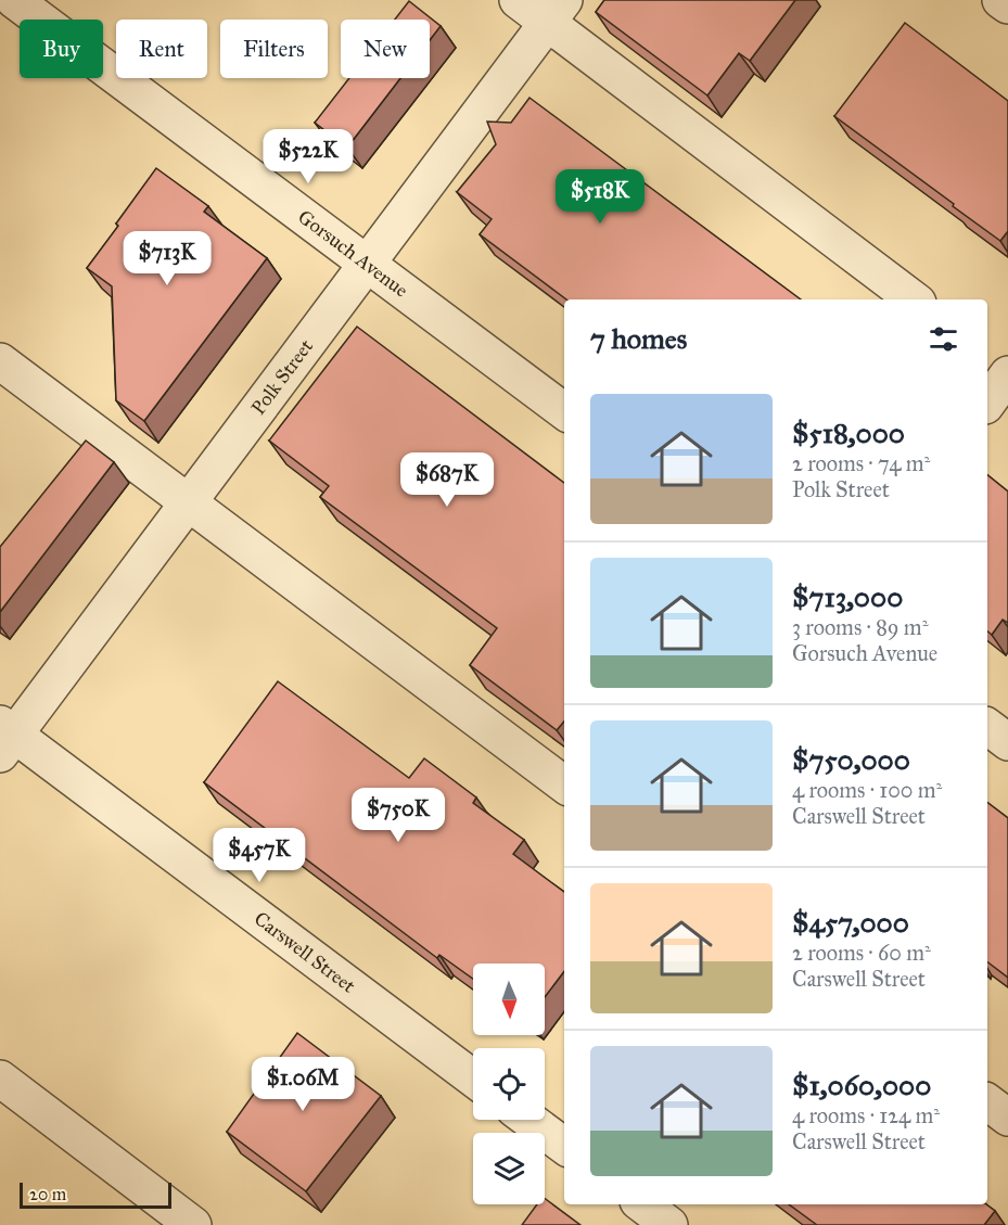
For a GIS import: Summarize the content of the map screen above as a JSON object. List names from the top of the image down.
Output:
{
  "streets": {
    "street": ["Gorsuch Avenue", "Polk Street", "Carswell Street"]
  },
  "crossings": [
    ["Gorsuch Avenue", "Polk Street"],
    ["Polk Street", "Carswell Street"]
  ],
  "scale_bar": "20 m",
  "north": "bottom",
  "page": {
    "chip": [
      "Buy",
      "Rent",
      "Filters",
      "New"
    ],
    "price": [
      "$522K",
      "$518K",
      "$713K",
      "$687K",
      "$750K",
      "$457K",
      "$1.06M"
    ],
    "heading": "7 homes",
    "list": [
      {
        "name": "$518,000",
        "note": "2 rooms · 74 m² · Polk Street"
      },
      {
        "name": "$713,000",
        "note": "3 rooms · 89 m² · Gorsuch Avenue"
      },
      {
        "name": "$750,000",
        "note": "4 rooms · 100 m² · Carswell Street"
      },
      {
        "name": "$457,000",
        "note": "2 rooms · 60 m² · Carswell Street"
      },
      {
        "name": "$1,060,000",
        "note": "4 rooms · 124 m² · Carswell Street"
      }
    ],
    "scale": "20 m"
  }
}
